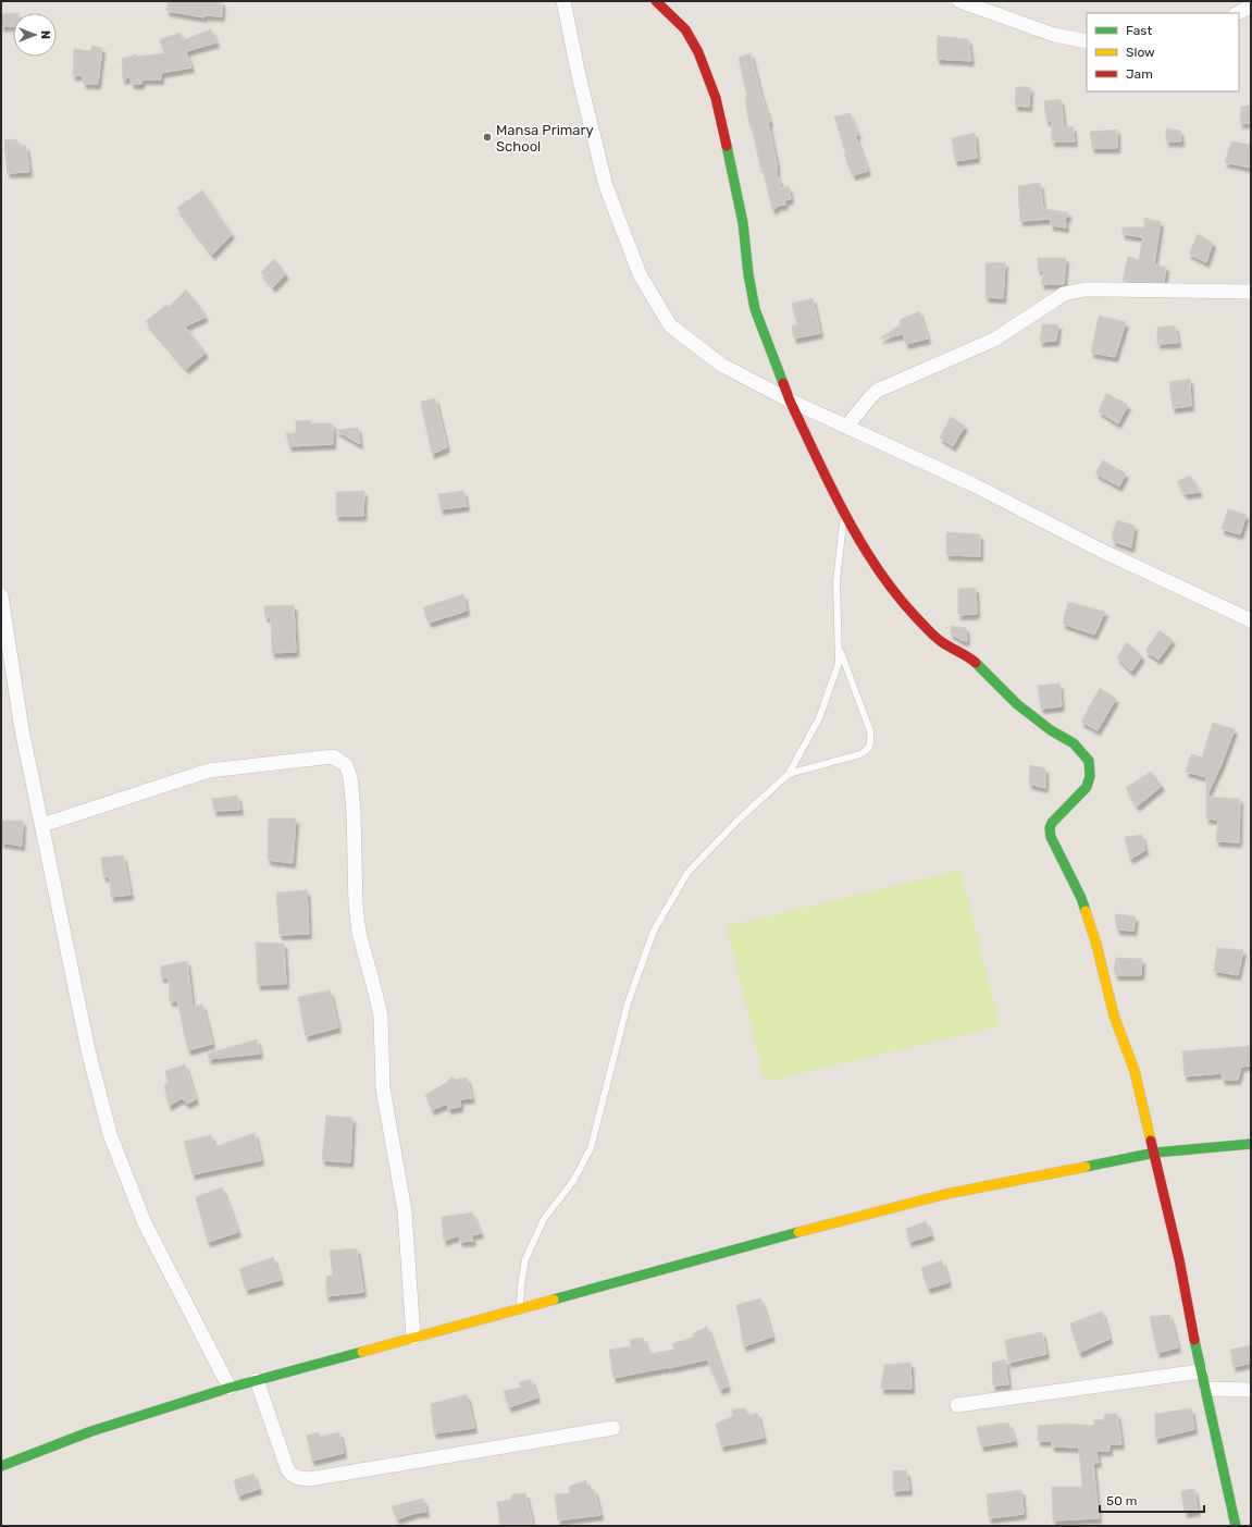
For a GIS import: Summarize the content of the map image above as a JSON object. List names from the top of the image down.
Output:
{
  "places": ["Mansa Primary School"],
  "legend": ["Fast", "Slow", "Jam"],
  "scale_bar": "50 m",
  "north": "right"
}
